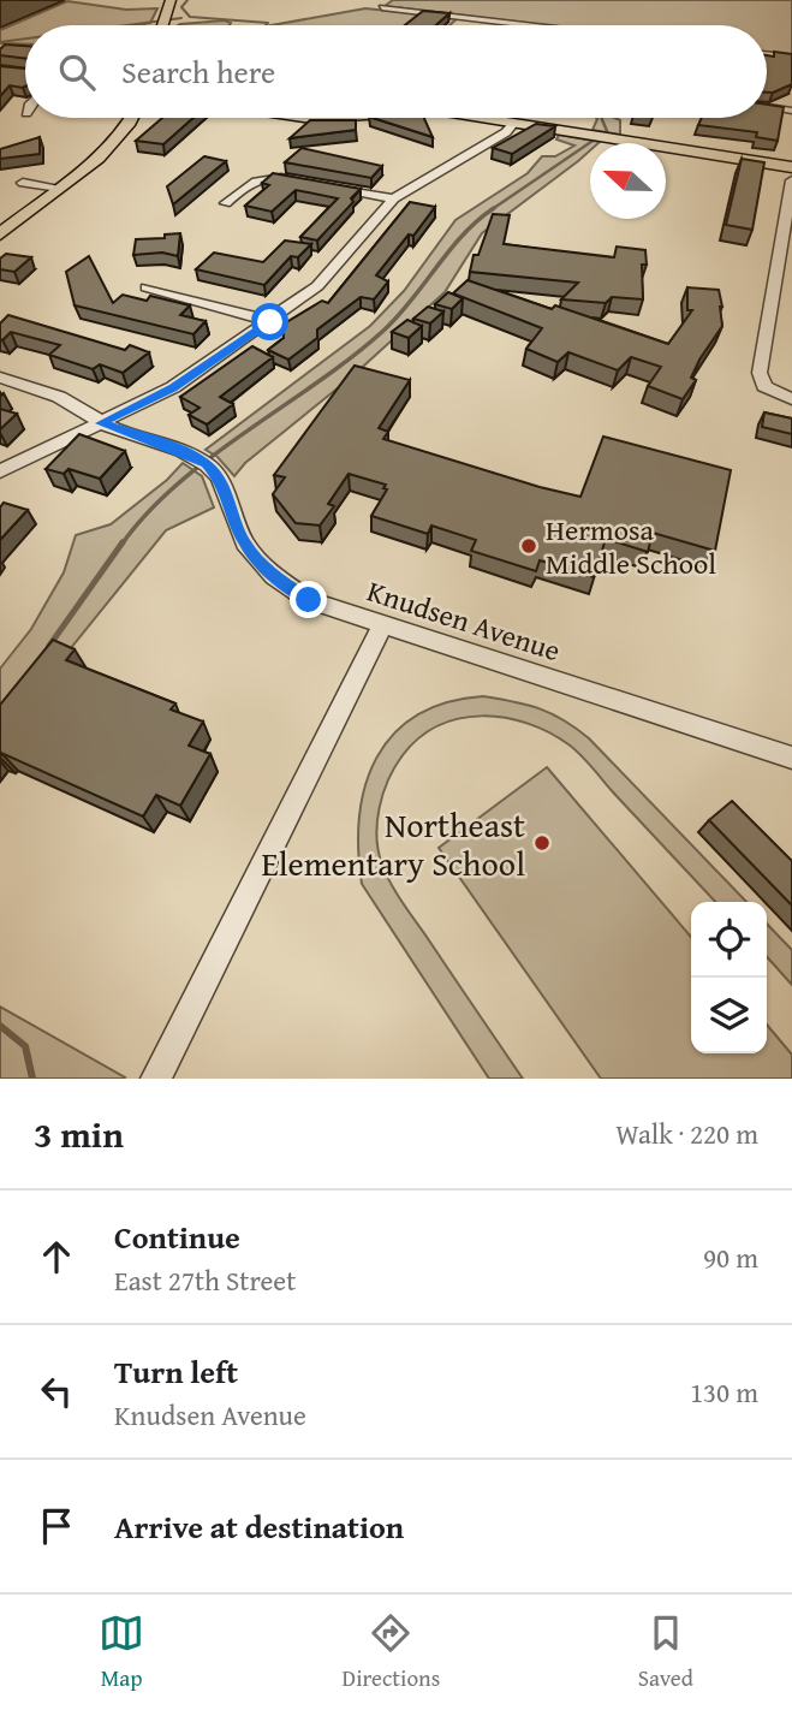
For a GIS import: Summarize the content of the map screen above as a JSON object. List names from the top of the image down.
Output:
{
  "streets": {
    "street": ["Knudsen Avenue"]
  },
  "places": ["Hermosa Middle School", "Northeast Elementary School"],
  "north": "left",
  "page": {
    "search": "Search here",
    "heading": ["3 min", "Walk · 220 m"],
    "list": [
      ["Continue", "East 27th Street", "90 m"],
      ["Turn left", "Knudsen Avenue", "130 m"],
      "Arrive at destination"
    ],
    "nav": ["Map", "Directions", "Saved"]
  }
}
